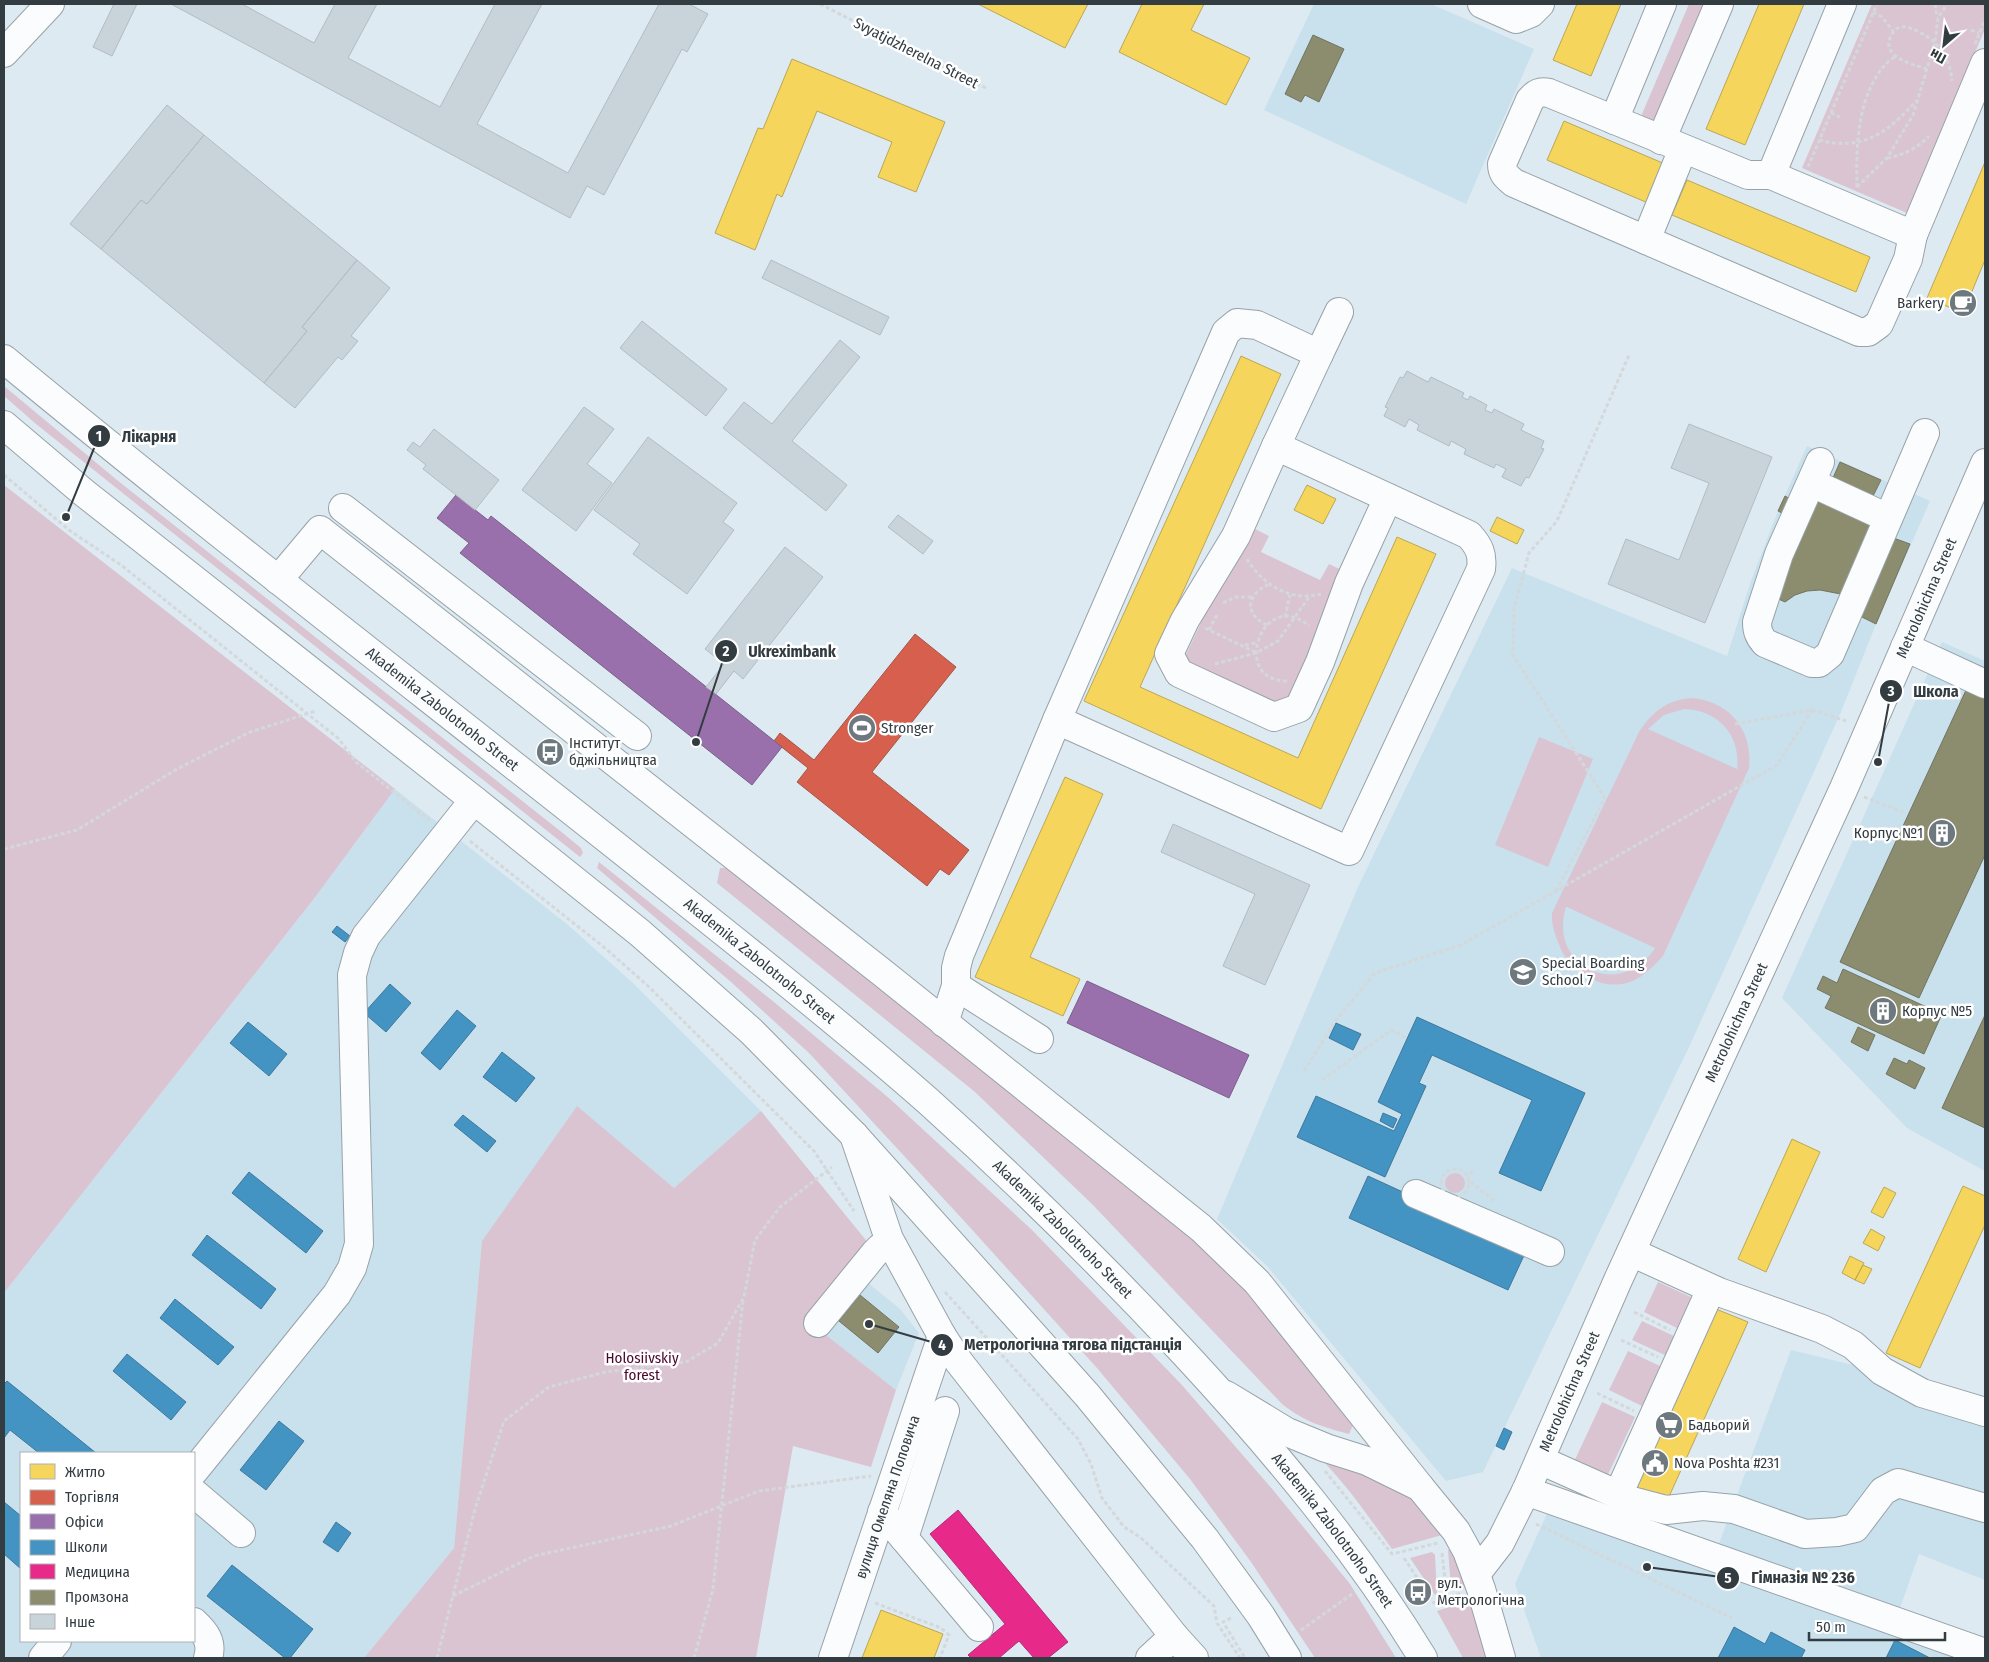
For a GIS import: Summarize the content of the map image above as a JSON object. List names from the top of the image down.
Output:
{
  "streets": {
    "main road": ["Metrolohichna Street", "Akademika Zabolotnoho Street", "вулиця Омеляна Поповича"],
    "path": ["Svyatjdzherelna Street"]
  },
  "parks": ["Holosiivskiy forest"],
  "places": {
    "cafe": ["Barkery"],
    "other": [
      "Лікарня",
      "Ukreximbank",
      "Школа",
      "Метрологічна тягова підстанція",
      "Гімназія № 236"
    ],
    "sports": ["Stronger"],
    "bus stop": ["Інститут бджільництва", "вул. Метрологічна"],
    "building": ["Корпус №1", "Корпус №5"],
    "school or university": ["Special Boarding School 7"],
    "supermarket": ["Бадьорий"],
    "public building": ["Nova Poshta #231"]
  },
  "legend": [
    "Житло",
    "Торгівля",
    "Офіси",
    "Школи",
    "Медицина",
    "Промзона",
    "Інше"
  ],
  "scale_bar": "50 m",
  "north": "bottom left"
}
